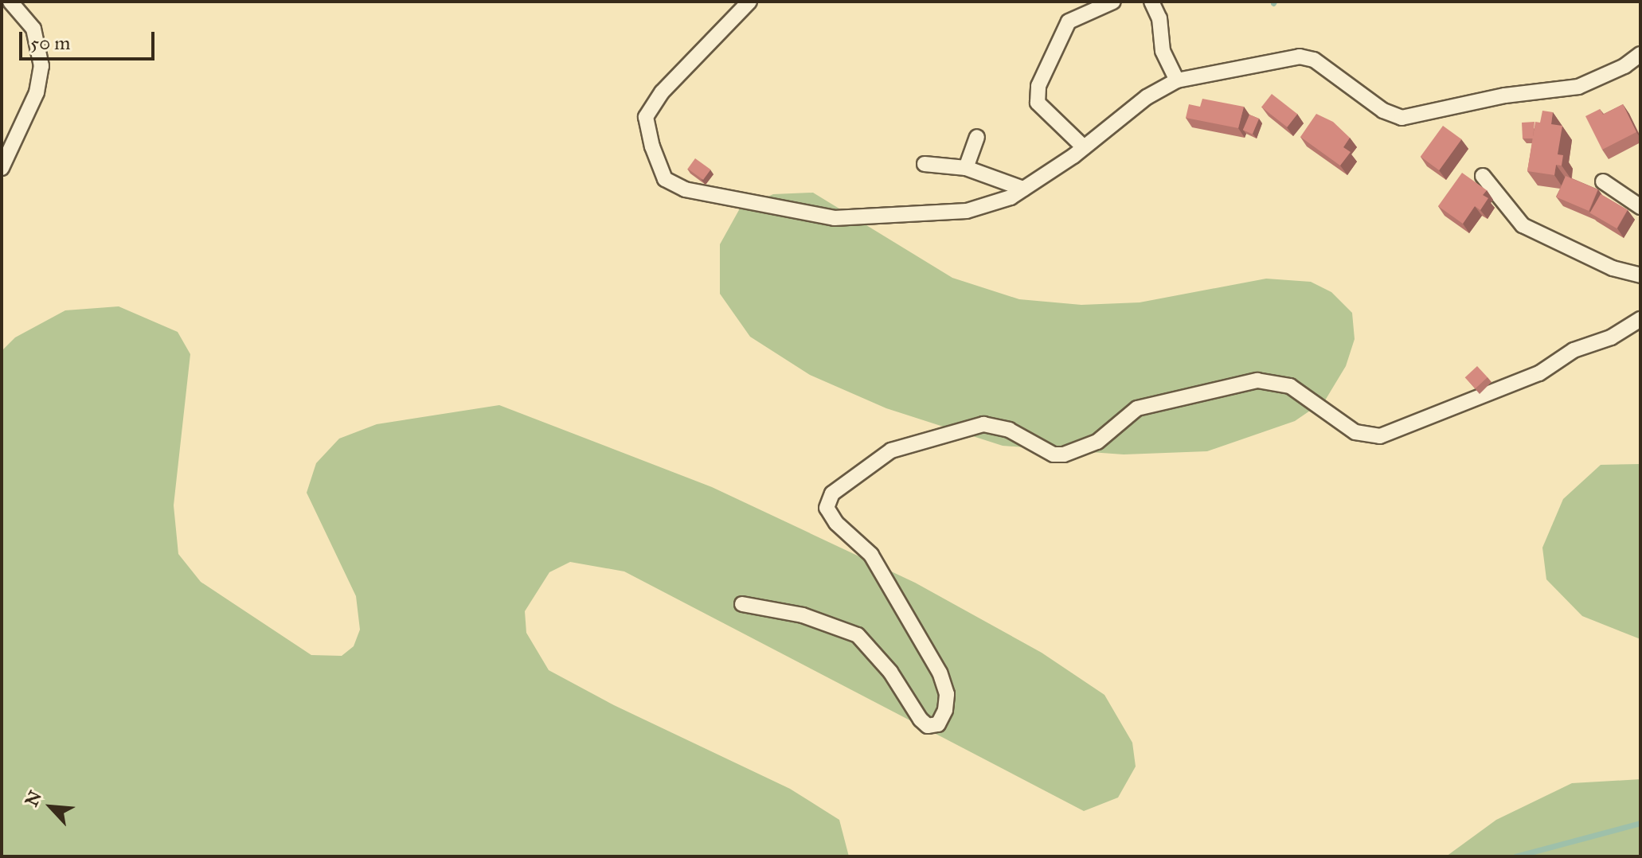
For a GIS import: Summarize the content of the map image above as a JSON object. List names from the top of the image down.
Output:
{
  "scale_bar": "50 m",
  "north": "top left"
}
